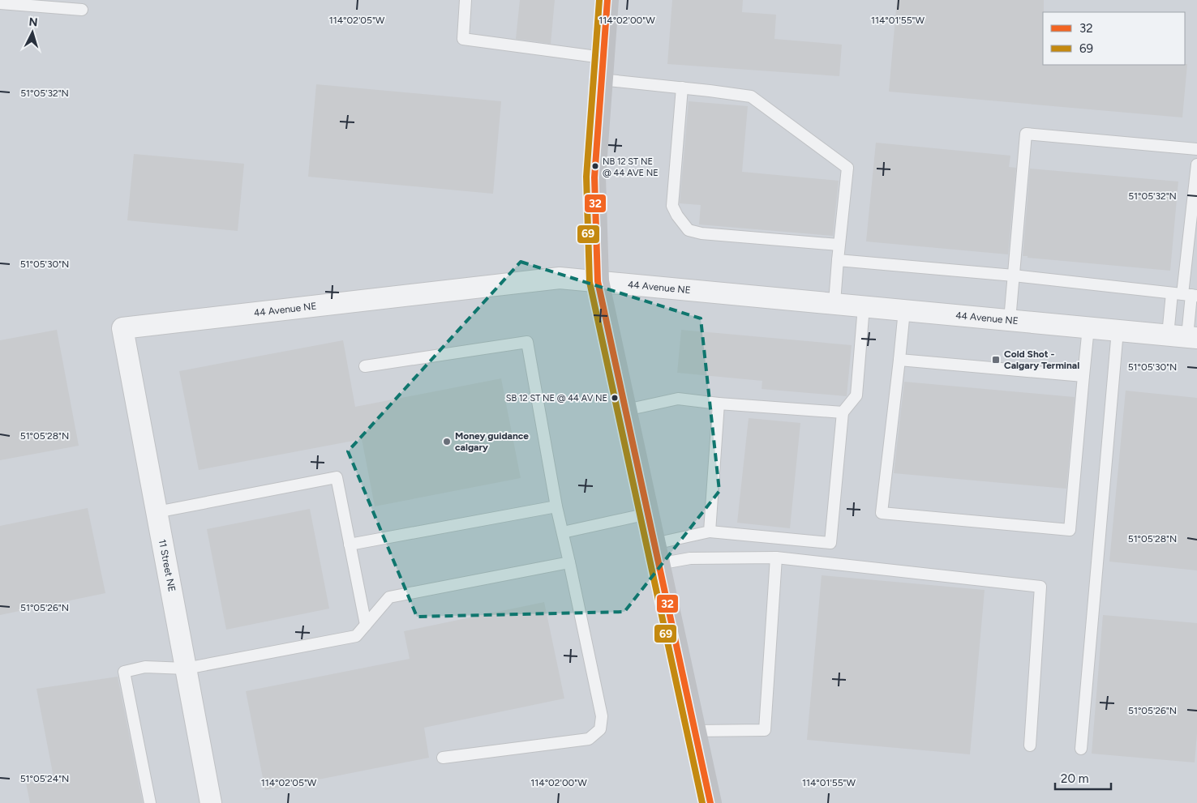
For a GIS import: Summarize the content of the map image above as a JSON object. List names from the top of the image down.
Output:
{
  "streets": {
    "street": ["44 Avenue NE", "11 Street NE"]
  },
  "crossings": [
    ["44 Avenue NE", "11 Street NE"]
  ],
  "places": {
    "other": ["NB 12 ST NE @ 44 AVE NE", "SB 12 ST NE @ 44 AV NE", "Money guidance calgary"],
    "transit": ["Cold Shot - Calgary Terminal"]
  },
  "lines": ["transit line 32", "transit line 69"],
  "legend": ["32", "69"],
  "scale_bar": "20 m",
  "north": "top",
  "coordinates": [
    "114°02'05\"W",
    "114°02'00\"W",
    "114°01'55\"W",
    "51°05'32\"N",
    "51°05'30\"N",
    "51°05'28\"N",
    "51°05'26\"N",
    "51°05'24\"N"
  ]
}
